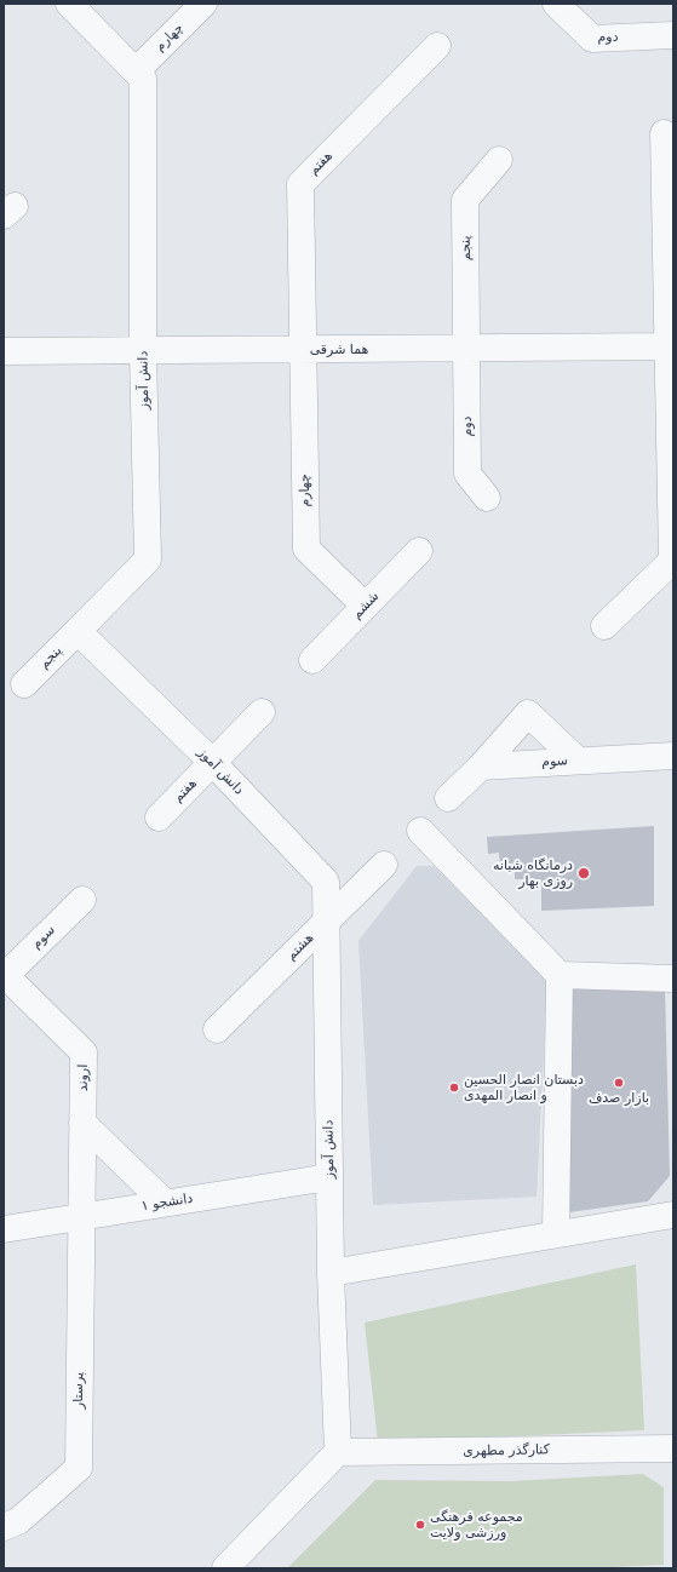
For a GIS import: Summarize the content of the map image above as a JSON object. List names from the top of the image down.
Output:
{
  "streets": {
    "street": [
      "چهارم",
      "دوم",
      "هفتم",
      "پنجم",
      "هما شرقی",
      "دانش آموز",
      "ششم",
      "سوم",
      "هشتم",
      "اروند",
      "دانشجو ۱",
      "پرستار",
      "کنارگذر مطهری"
    ]
  },
  "crossings": [
    ["چهارم", "هفتم"],
    ["چهارم", "هما شرقی"],
    ["چهارم", "دانش آموز"],
    ["چهارم", "ششم"],
    ["دوم", "پنجم"],
    ["دوم", "هما شرقی"],
    ["هفتم", "هما شرقی"],
    ["هفتم", "دانش آموز"],
    ["پنجم", "هما شرقی"],
    ["پنجم", "دانش آموز"],
    ["هما شرقی", "دانش آموز"],
    ["دانش آموز", "هشتم"],
    ["دانش آموز", "دانشجو ۱"],
    ["دانش آموز", "کنارگذر مطهری"],
    ["سوم", "اروند"],
    ["اروند", "دانشجو ۱"],
    ["اروند", "پرستار"],
    ["دانشجو ۱", "پرستار"]
  ],
  "places": [
    "درمانگاه شبانه روزی بهار",
    "بازار صدف",
    "دبستان انصار الحسین و انصار المهدی",
    "مجموعه فرهنگی ورزشی ولایت"
  ]
}
